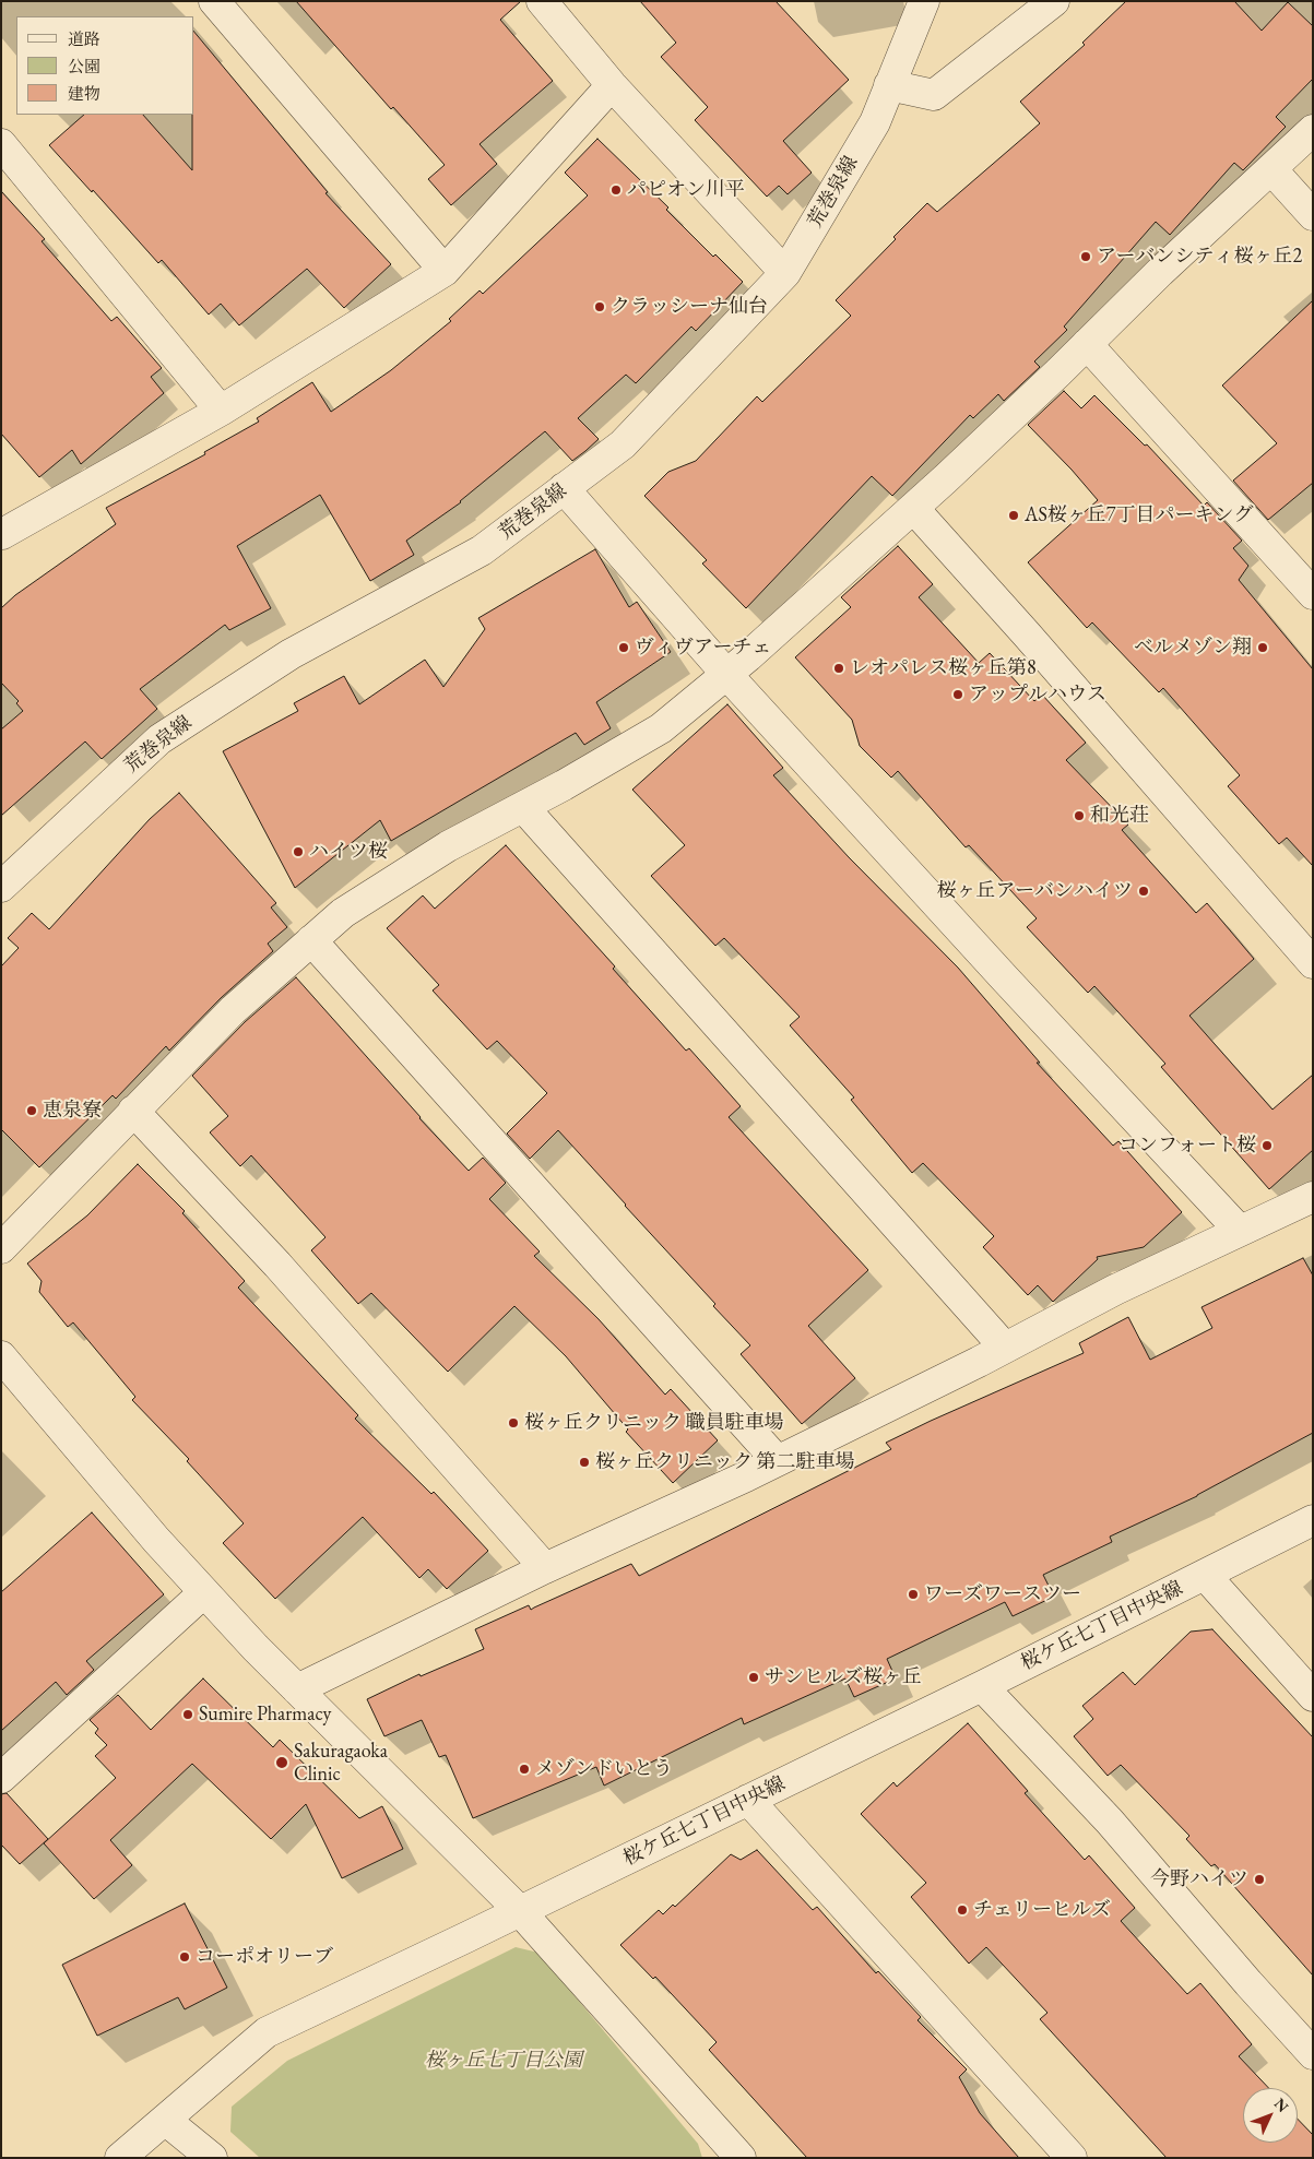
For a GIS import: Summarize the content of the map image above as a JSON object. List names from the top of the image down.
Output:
{
  "streets": {
    "street": ["荒巻泉線", "桜ケ丘七丁目中央線"]
  },
  "parks": ["桜ヶ丘七丁目公園"],
  "places": [
    "パピオン川平",
    "アーバンシティ桜ヶ丘2",
    "クラッシーナ仙台",
    "AS桜ヶ丘7丁目パーキング",
    "ヴィヴアーチェ",
    "ベルメゾン翔",
    "レオパレス桜ヶ丘第8",
    "アップルハウス",
    "和光荘",
    "ハイツ桜",
    "桜ヶ丘アーバンハイツ",
    "恵泉寮",
    "コンフォート桜",
    "桜ヶ丘クリニック 職員駐車場",
    "桜ヶ丘クリニック 第二駐車場",
    "ワーズワースツー",
    "サンヒルズ桜ヶ丘",
    "Sumire Pharmacy",
    "Sakuragaoka Clinic",
    "メゾンドいとう",
    "今野ハイツ",
    "チェリーヒルズ",
    "コーポオリーブ"
  ],
  "legend": ["道路", "公園", "建物"],
  "north": "top right"
}
